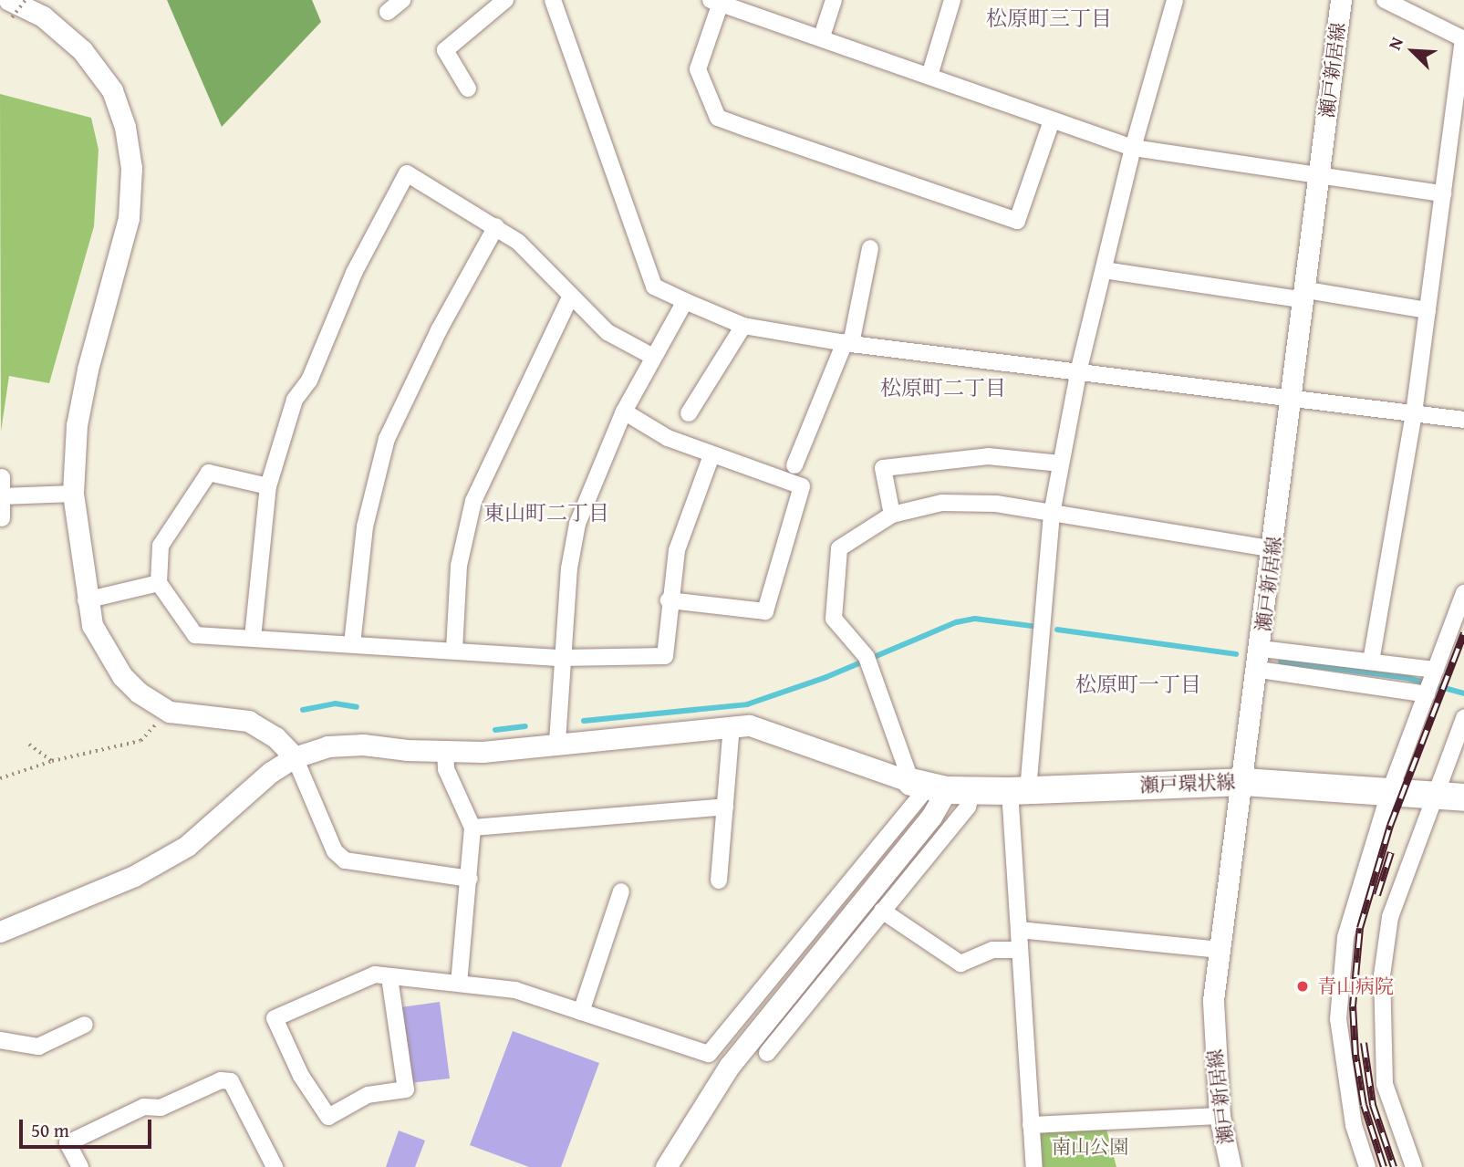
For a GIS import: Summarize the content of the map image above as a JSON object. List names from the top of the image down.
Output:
{
  "streets": {
    "main road": ["瀬戸環状線"],
    "street": ["瀬戸新居線"]
  },
  "crossings": [
    ["瀬戸新居線", "瀬戸環状線"]
  ],
  "districts": [
    "松原町三丁目",
    "松原町二丁目",
    "東山町二丁目",
    "松原町一丁目"
  ],
  "parks": ["南山公園"],
  "places": ["青山病院"],
  "scale_bar": "50 m",
  "north": "top left"
}
